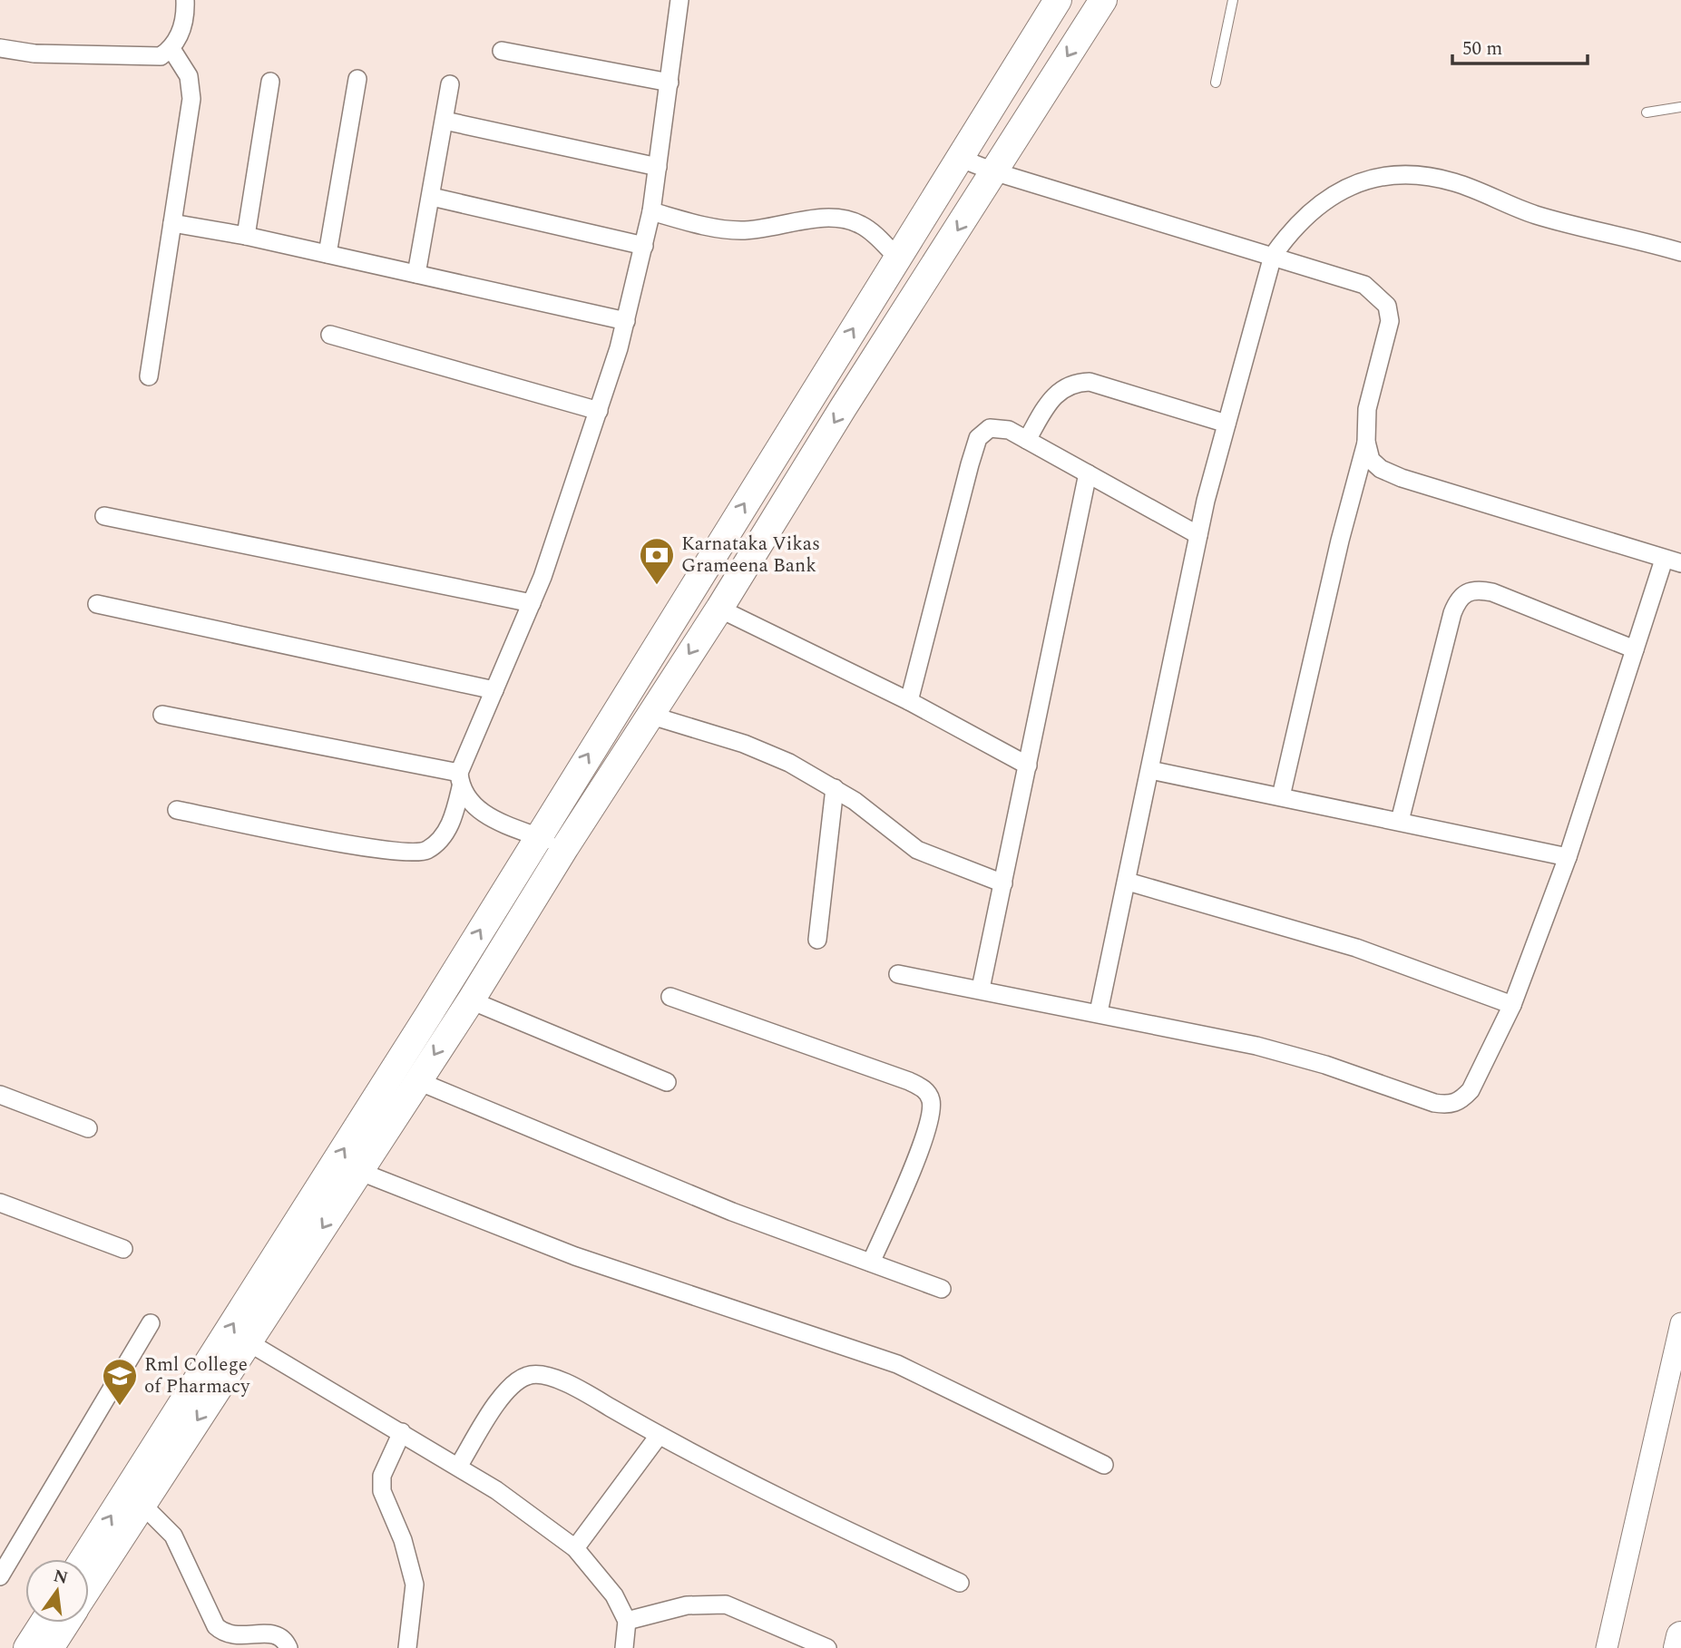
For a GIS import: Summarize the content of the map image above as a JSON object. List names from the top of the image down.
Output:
{
  "places": {
    "bank": ["Karnataka Vikas Grameena Bank"],
    "school or university": ["Rml College of Pharmacy"]
  },
  "scale_bar": "50 m",
  "north": "top"
}
